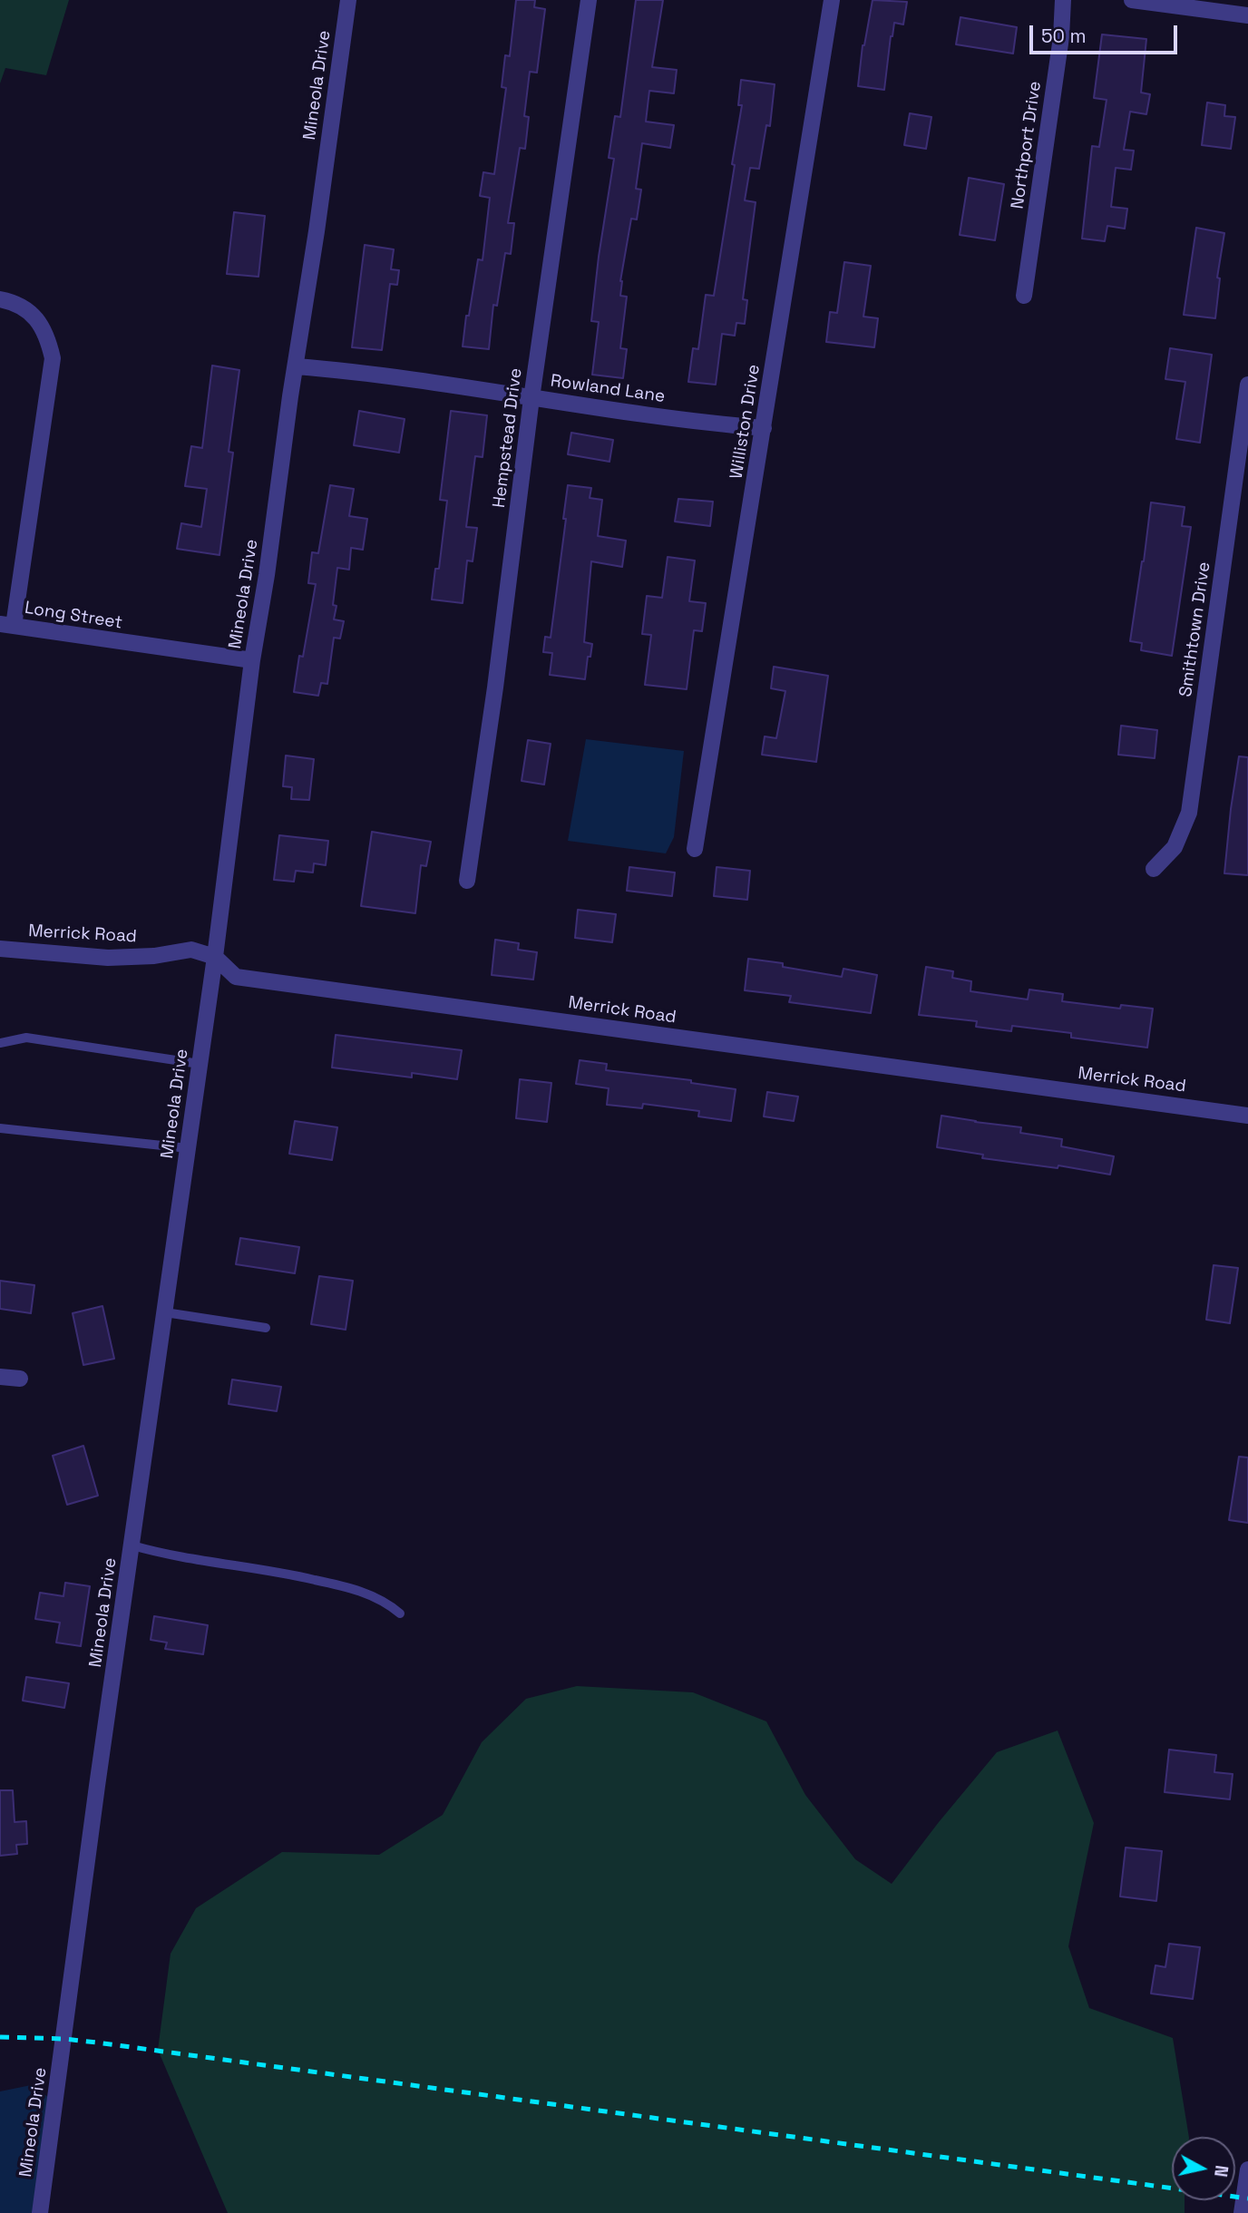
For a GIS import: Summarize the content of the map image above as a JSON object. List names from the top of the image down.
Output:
{
  "streets": {
    "street": [
      "Mineola Drive",
      "Northport Drive",
      "Rowland Lane",
      "Williston Drive",
      "Hempstead Drive",
      "Long Street",
      "Smithtown Drive",
      "Merrick Road"
    ]
  },
  "crossings": [
    ["Mineola Drive", "Rowland Lane"],
    ["Mineola Drive", "Long Street"],
    ["Mineola Drive", "Merrick Road"],
    ["Rowland Lane", "Williston Drive"],
    ["Rowland Lane", "Hempstead Drive"]
  ],
  "scale_bar": "50 m",
  "north": "right"
}
